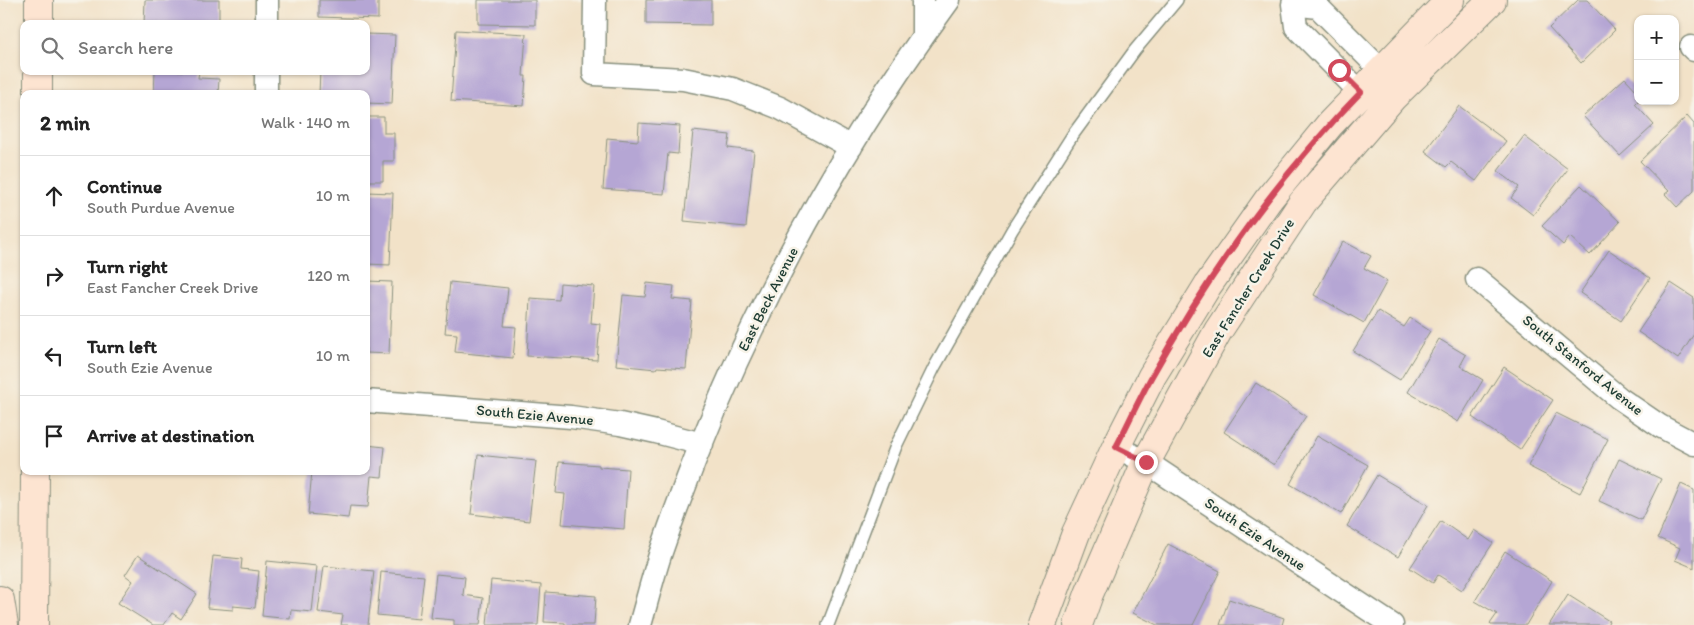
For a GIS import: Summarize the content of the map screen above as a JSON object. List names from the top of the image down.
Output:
{
  "streets": {
    "street": [
      "East Fancher Creek Drive",
      "East Beck Avenue",
      "South Stanford Avenue",
      "South Ezie Avenue"
    ]
  },
  "crossings": [
    ["East Fancher Creek Drive", "South Ezie Avenue"],
    ["East Beck Avenue", "South Ezie Avenue"]
  ],
  "page": {
    "map_buttons": ["+", "−"],
    "search": "Search here",
    "heading": ["2 min", "Walk · 140 m"],
    "list": [
      ["Continue", "South Purdue Avenue", "10 m"],
      ["Turn right", "East Fancher Creek Drive", "120 m"],
      ["Turn left", "South Ezie Avenue", "10 m"],
      "Arrive at destination"
    ]
  }
}
